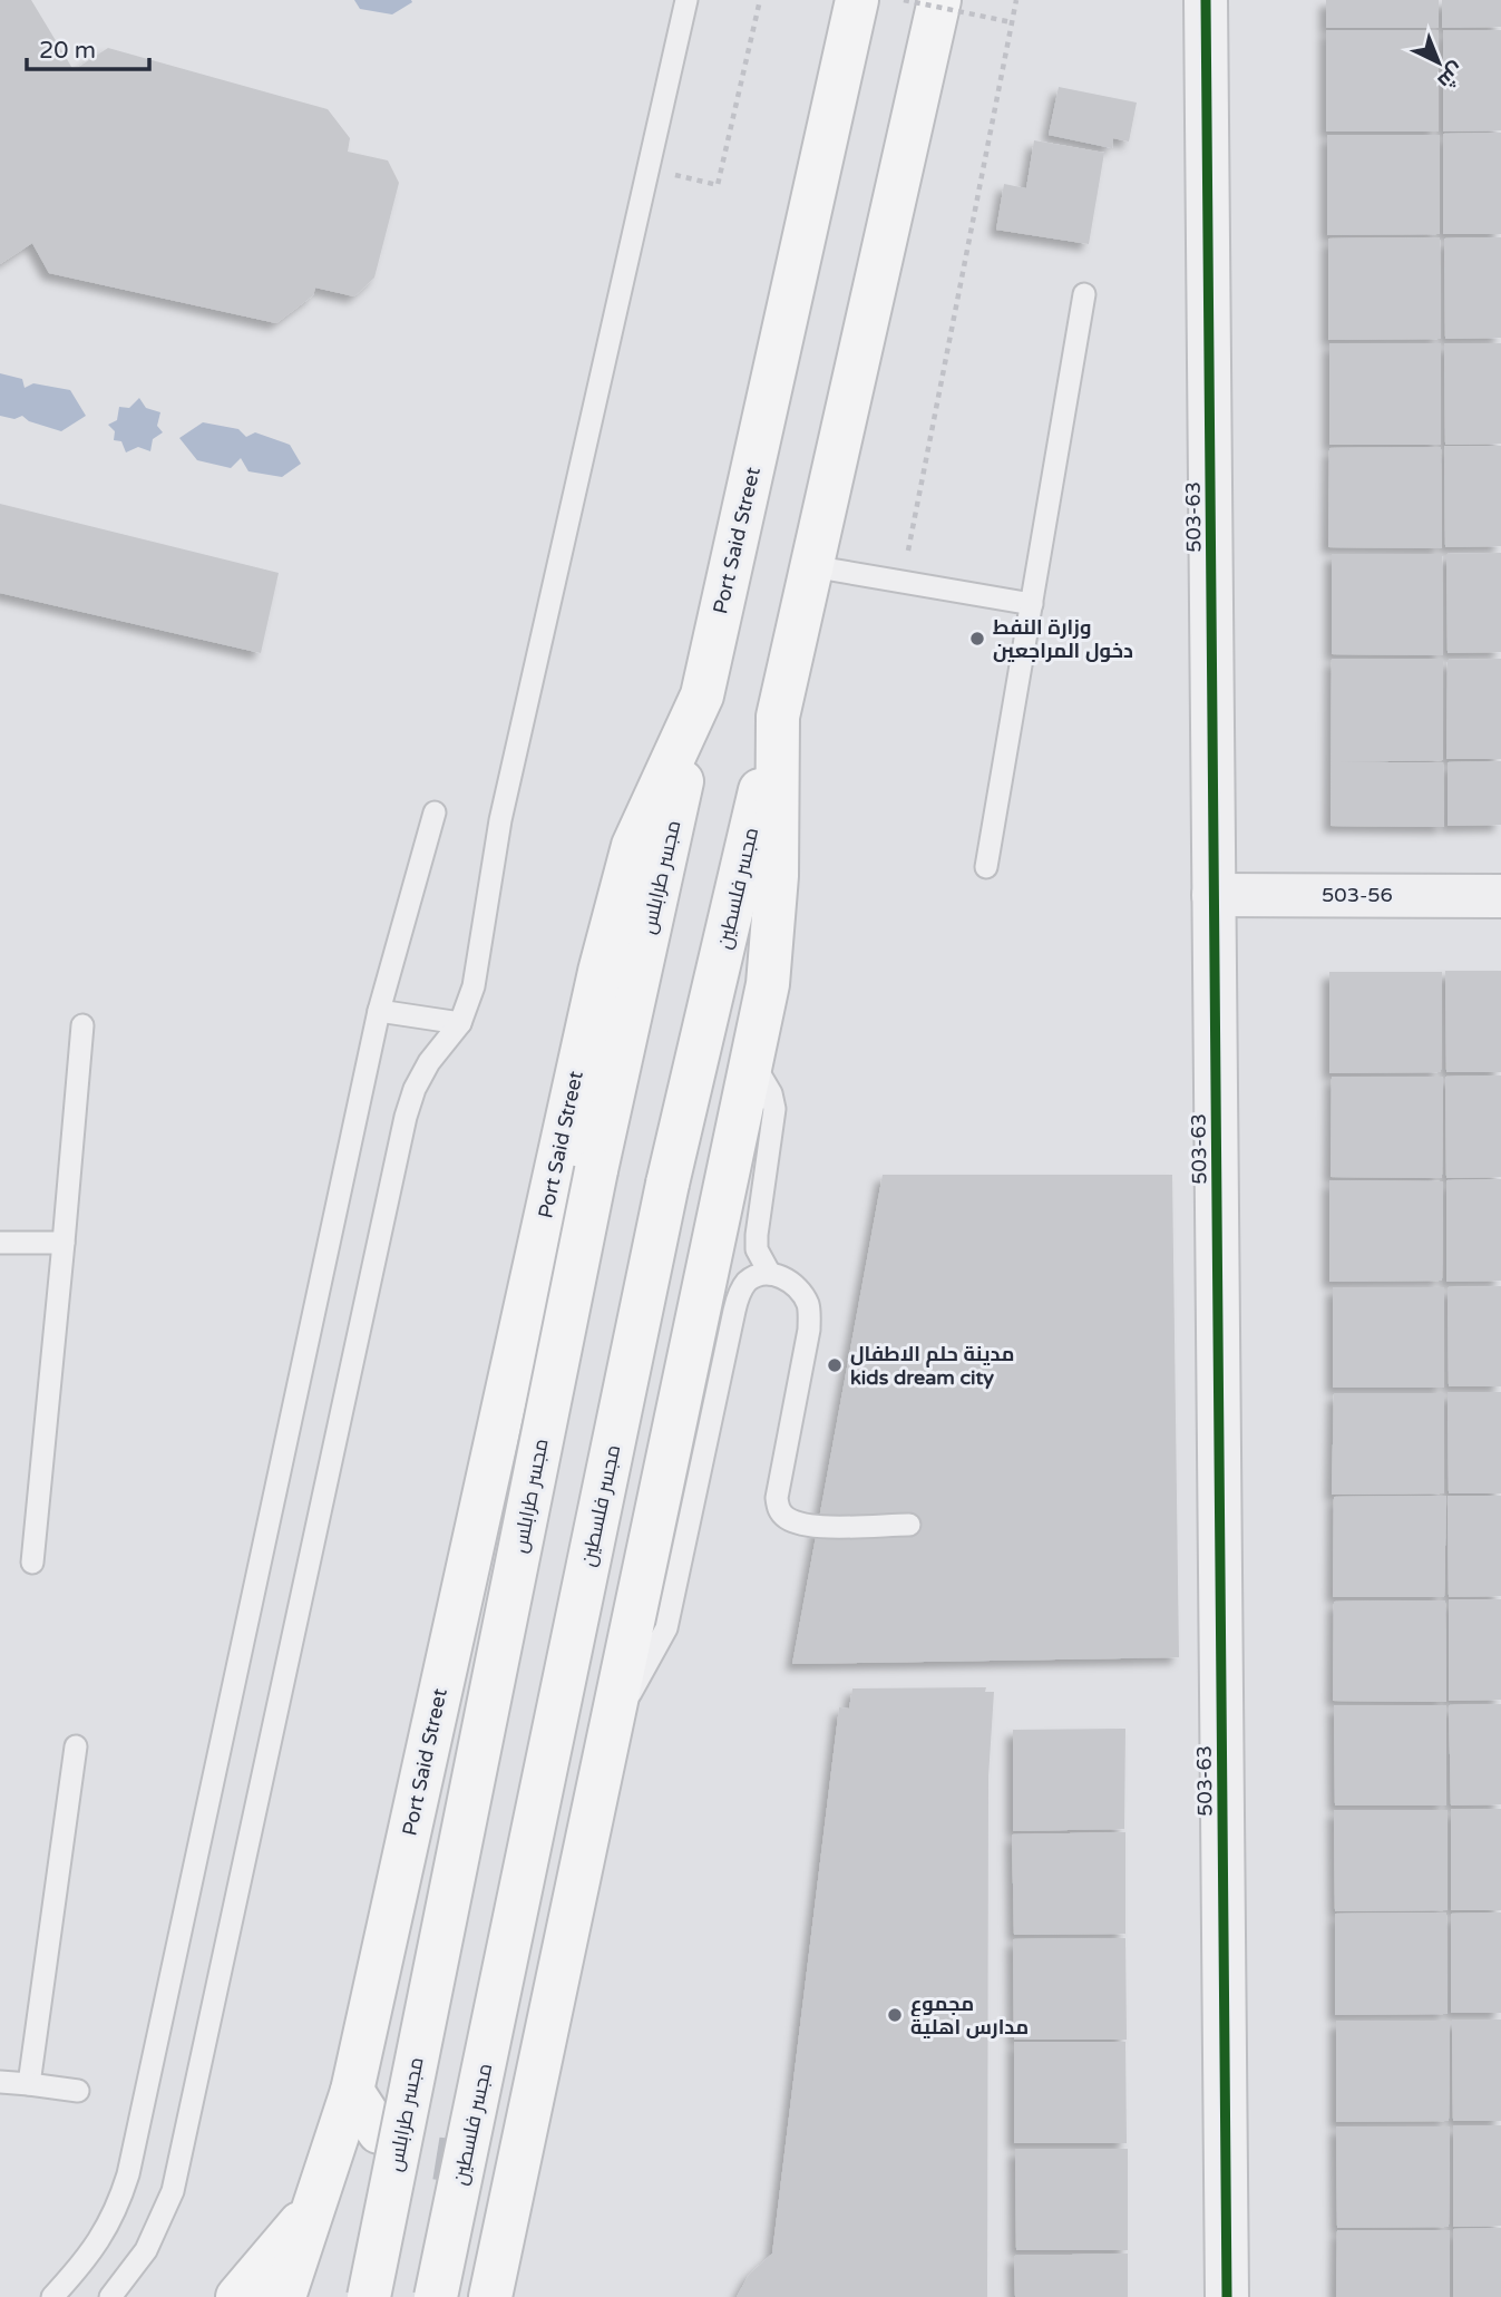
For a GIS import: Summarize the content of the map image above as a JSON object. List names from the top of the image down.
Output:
{
  "streets": {
    "main road": ["Port Said Street", "مجسر طرابلس", "مجسر فلسطين"],
    "street": ["503-63", "503-56"]
  },
  "crossings": [
    ["503-63", "503-56"],
    ["Port Said Street", "مجسر طرابلس"]
  ],
  "places": ["وزارة النفط دخول المراجعين", "مدينة حلم الاطفال kids dream city", "مجموع مدارس اهلية"],
  "scale_bar": "20 m",
  "north": "bottom right"
}
